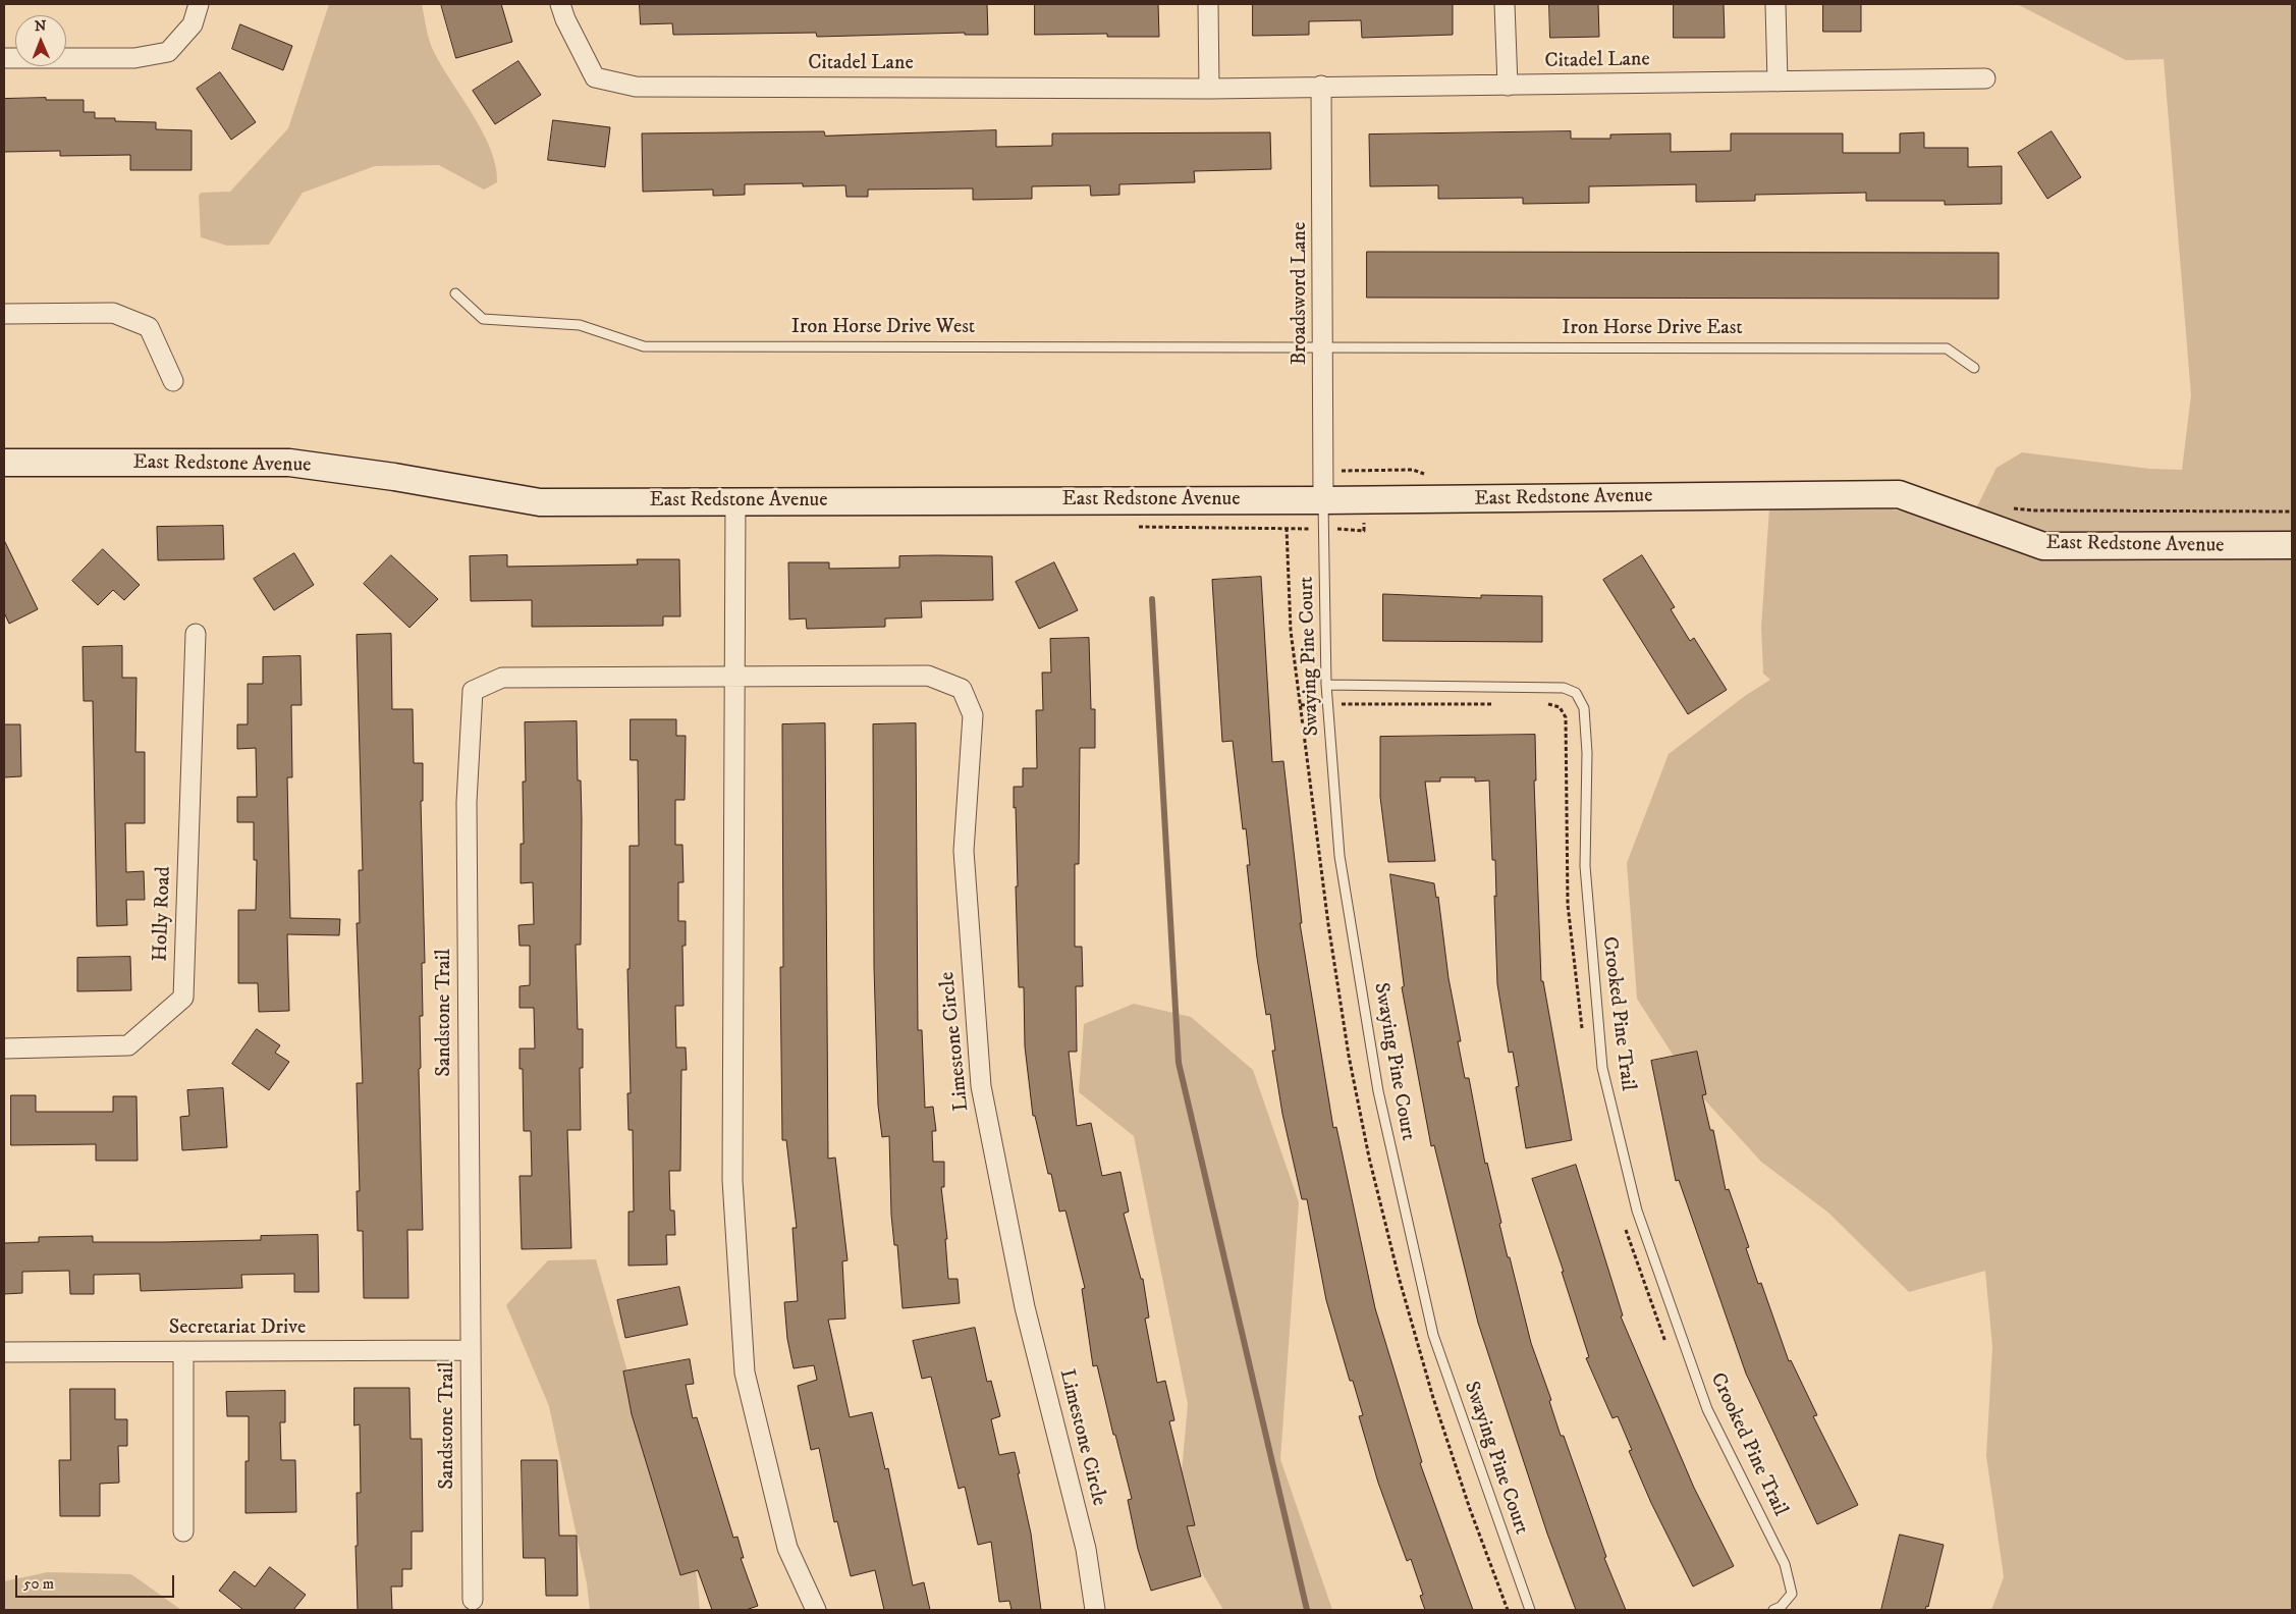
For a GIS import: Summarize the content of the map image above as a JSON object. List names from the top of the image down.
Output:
{
  "streets": {
    "street": [
      "Citadel Lane",
      "Broadsword Lane",
      "East Redstone Avenue",
      "Holly Road",
      "Sandstone Trail",
      "Limestone Circle",
      "Secretariat Drive"
    ],
    "lane": [
      "Iron Horse Drive West",
      "Iron Horse Drive East",
      "Swaying Pine Court",
      "Crooked Pine Trail"
    ]
  },
  "crossings": [
    ["Citadel Lane", "Broadsword Lane"],
    ["Broadsword Lane", "Iron Horse Drive West"],
    ["Broadsword Lane", "Iron Horse Drive East"],
    ["Broadsword Lane", "East Redstone Avenue"],
    ["Broadsword Lane", "Swaying Pine Court"],
    ["Iron Horse Drive West", "Iron Horse Drive East"],
    ["East Redstone Avenue", "Swaying Pine Court"],
    ["Swaying Pine Court", "Crooked Pine Trail"],
    ["Sandstone Trail", "Limestone Circle"],
    ["Sandstone Trail", "Secretariat Drive"]
  ],
  "scale_bar": "50 m",
  "north": "top"
}
